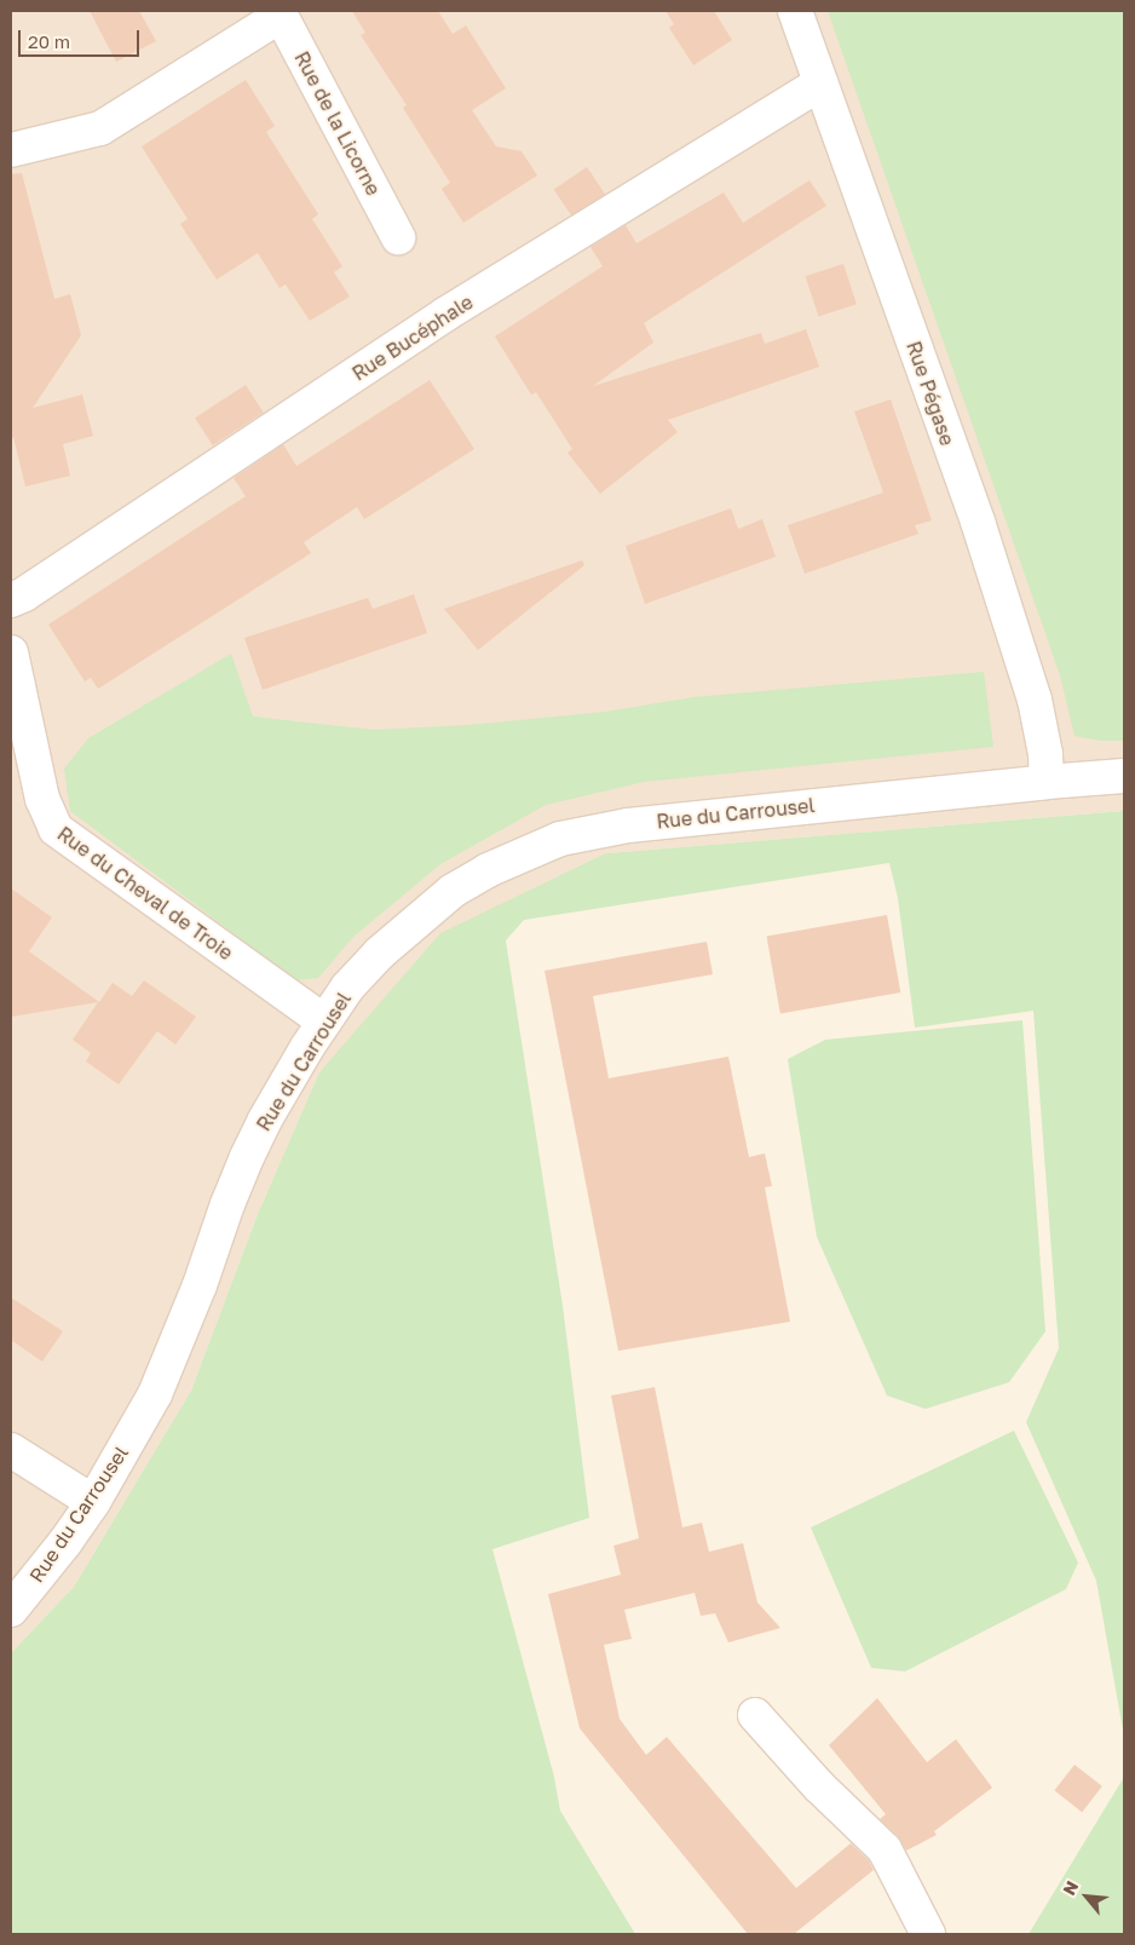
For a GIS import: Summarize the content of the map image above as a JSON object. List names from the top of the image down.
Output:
{
  "streets": {
    "street": [
      "Rue de la Licorne",
      "Rue Bucéphale",
      "Rue Pégase",
      "Rue du Carrousel",
      "Rue du Cheval de Troie"
    ]
  },
  "crossings": [
    ["Rue Bucéphale", "Rue Pégase"],
    ["Rue Pégase", "Rue du Carrousel"],
    ["Rue du Carrousel", "Rue du Cheval de Troie"]
  ],
  "scale_bar": "20 m",
  "north": "top left"
}
